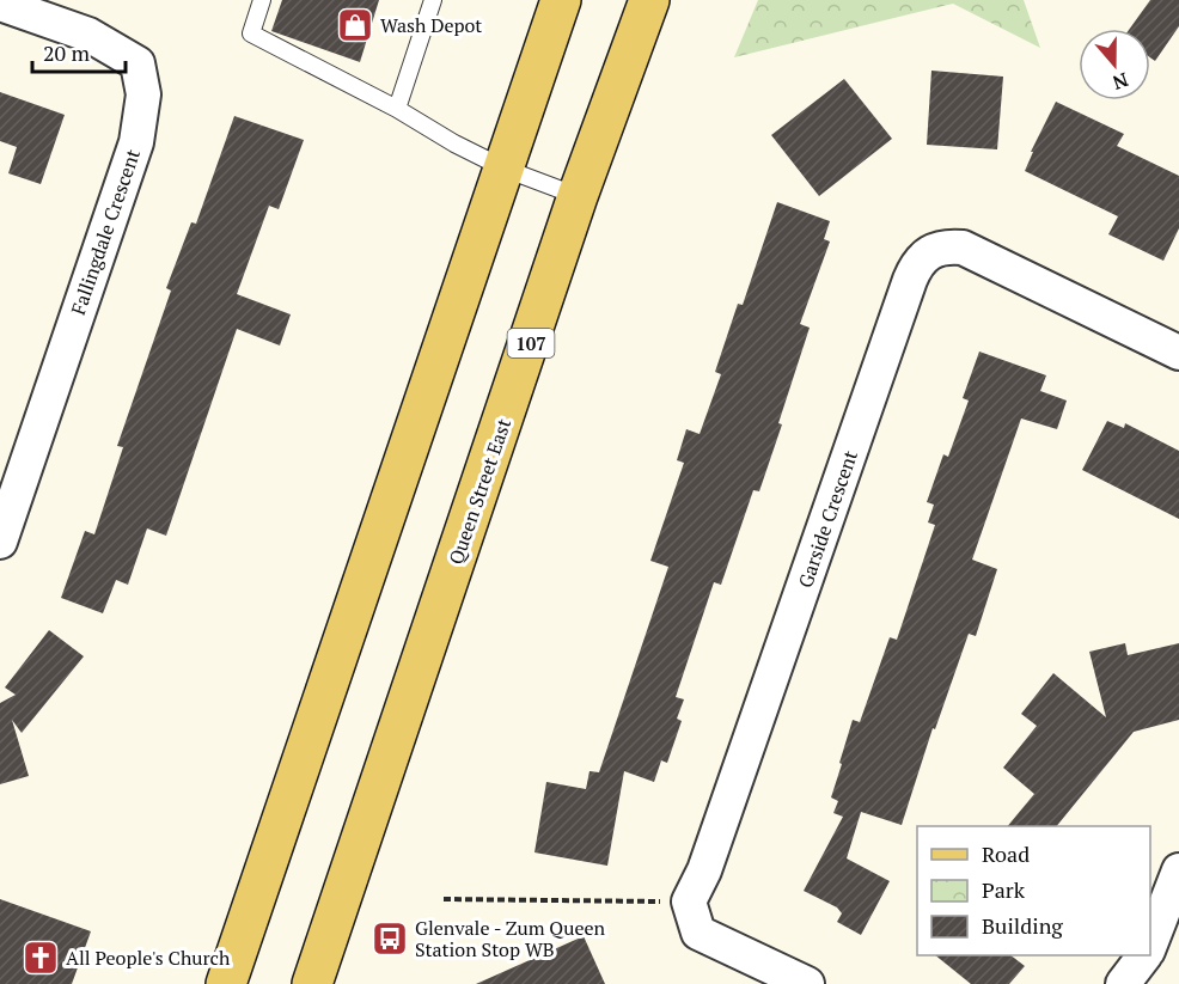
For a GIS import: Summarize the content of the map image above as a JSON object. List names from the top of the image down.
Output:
{
  "streets": {
    "main road": ["107", "Queen Street East"],
    "street": ["Fallingdale Crescent", "Garside Crescent"]
  },
  "places": {
    "shop": ["Wash Depot"],
    "bus stop": ["Glenvale - Zum Queen Station Stop WB"],
    "church": ["All People's Church"]
  },
  "legend": ["Road", "Park", "Building"],
  "scale_bar": "20 m",
  "north": "bottom"
}
